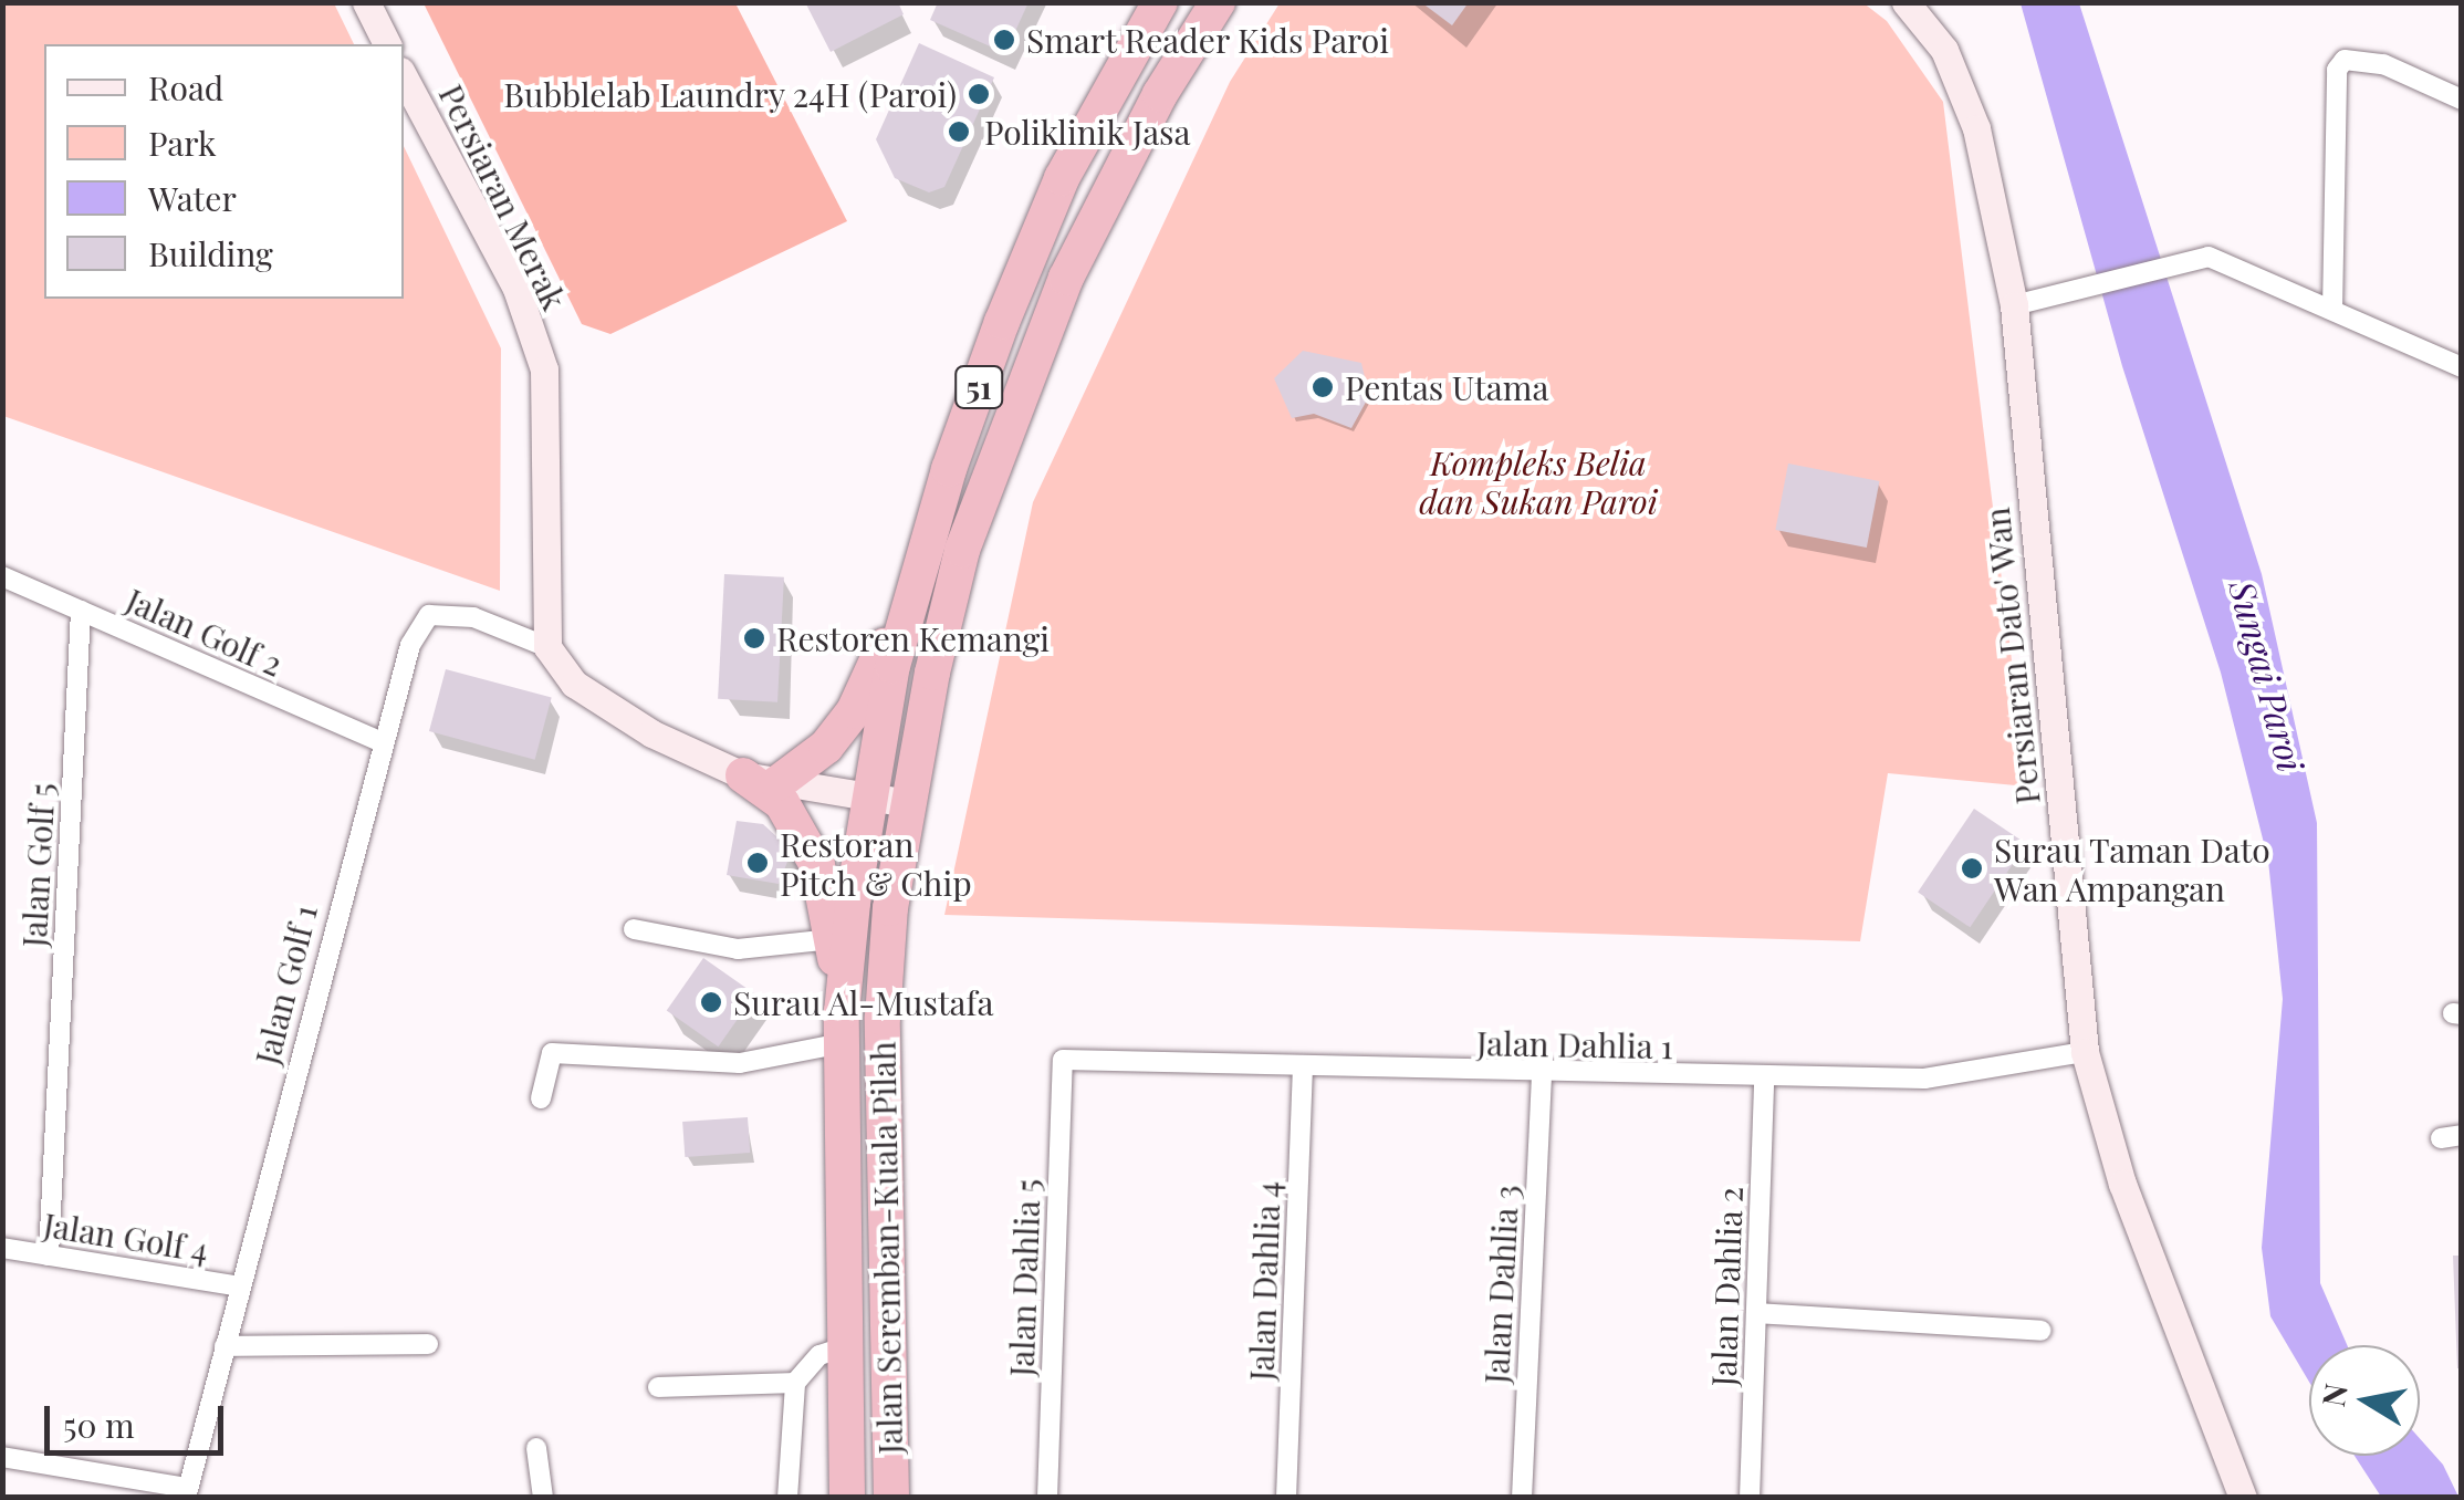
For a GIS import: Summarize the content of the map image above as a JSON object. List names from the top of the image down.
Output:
{
  "streets": {
    "highway": ["51", "Jalan Seremban-Kuala Pilah"],
    "street": [
      "Persiaran Merak",
      "Jalan Golf 2",
      "Persiaran Dato' Wan",
      "Jalan Golf 5",
      "Jalan Golf 1",
      "Jalan Dahlia 1",
      "Jalan Golf 4",
      "Jalan Dahlia 5",
      "Jalan Dahlia 4",
      "Jalan Dahlia 3",
      "Jalan Dahlia 2"
    ]
  },
  "crossings": [
    ["Persiaran Merak", "Jalan Golf 1"],
    ["Jalan Golf 2", "Jalan Golf 5"],
    ["Jalan Golf 2", "Jalan Golf 1"],
    ["Persiaran Dato' Wan", "Jalan Dahlia 1"],
    ["Jalan Golf 5", "Jalan Golf 4"],
    ["Jalan Golf 1", "Jalan Golf 4"],
    ["Jalan Dahlia 1", "Jalan Dahlia 5"],
    ["Jalan Dahlia 1", "Jalan Dahlia 4"],
    ["Jalan Dahlia 1", "Jalan Dahlia 3"],
    ["Jalan Dahlia 1", "Jalan Dahlia 2"]
  ],
  "water": ["Sungai Paroi"],
  "parks": ["Kompleks Belia dan Sukan Paroi"],
  "places": [
    "Smart Reader Kids Paroi",
    "Bubblelab Laundry 24H (Paroi)",
    "Poliklinik Jasa",
    "Pentas Utama",
    "Restoren Kemangi",
    "Restoran Pitch & Chip",
    "Surau Taman Dato Wan Ampangan",
    "Surau Al-Mustafa"
  ],
  "legend": [
    "Road",
    "Park",
    "Water",
    "Building"
  ],
  "scale_bar": "50 m",
  "north": "left"
}
